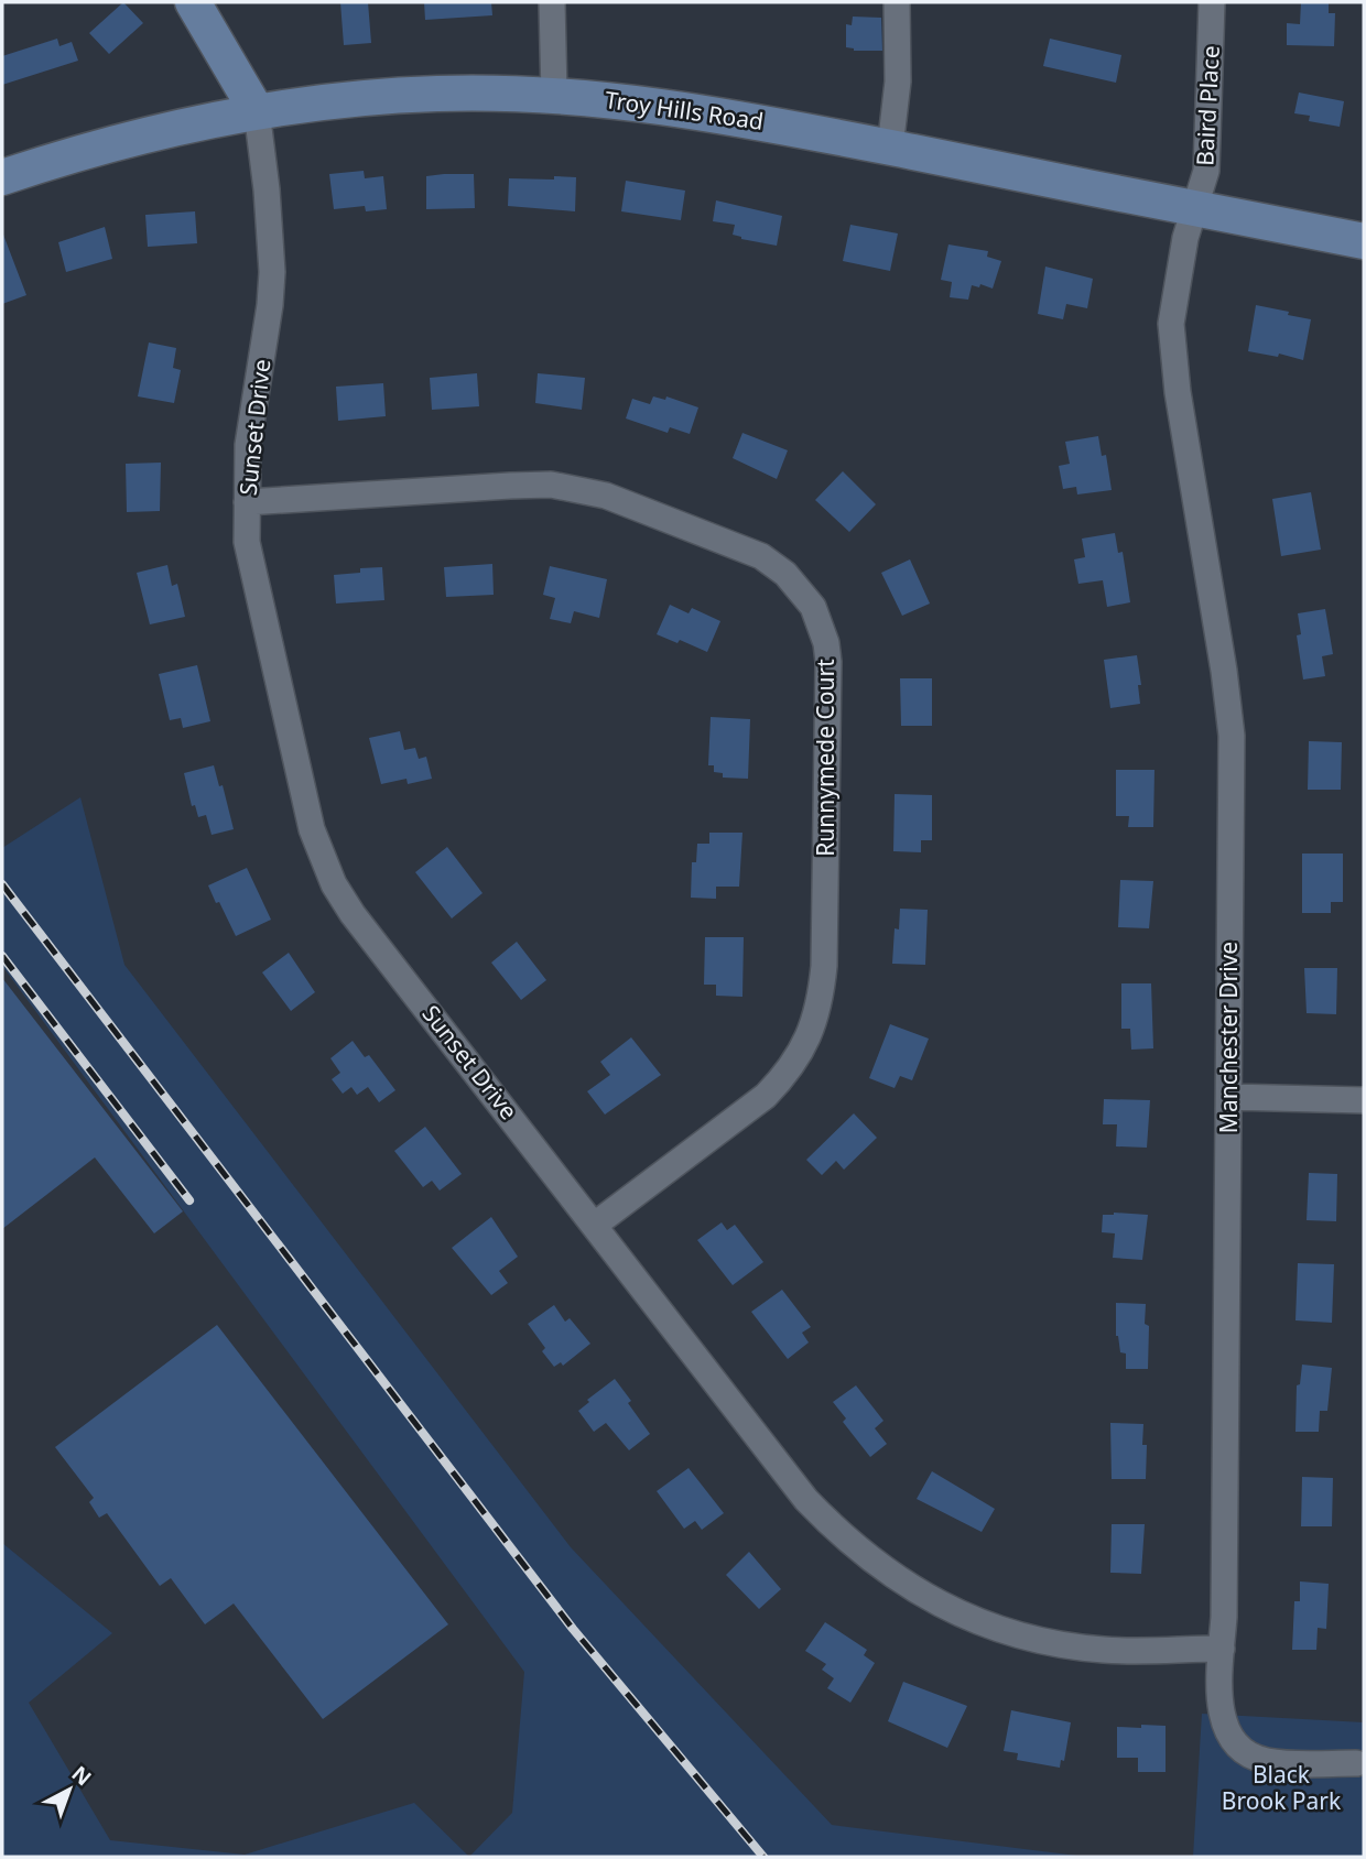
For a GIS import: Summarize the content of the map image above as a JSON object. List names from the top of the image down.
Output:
{
  "streets": {
    "main road": ["Troy Hills Road"],
    "street": [
      "Baird Place",
      "Sunset Drive",
      "Runnymede Court",
      "Manchester Drive"
    ]
  },
  "crossings": [
    ["Baird Place", "Troy Hills Road"],
    ["Baird Place", "Manchester Drive"],
    ["Troy Hills Road", "Sunset Drive"],
    ["Troy Hills Road", "Manchester Drive"],
    ["Sunset Drive", "Runnymede Court"],
    ["Sunset Drive", "Manchester Drive"]
  ],
  "parks": ["Black Brook Park"],
  "north": "top right"
}
